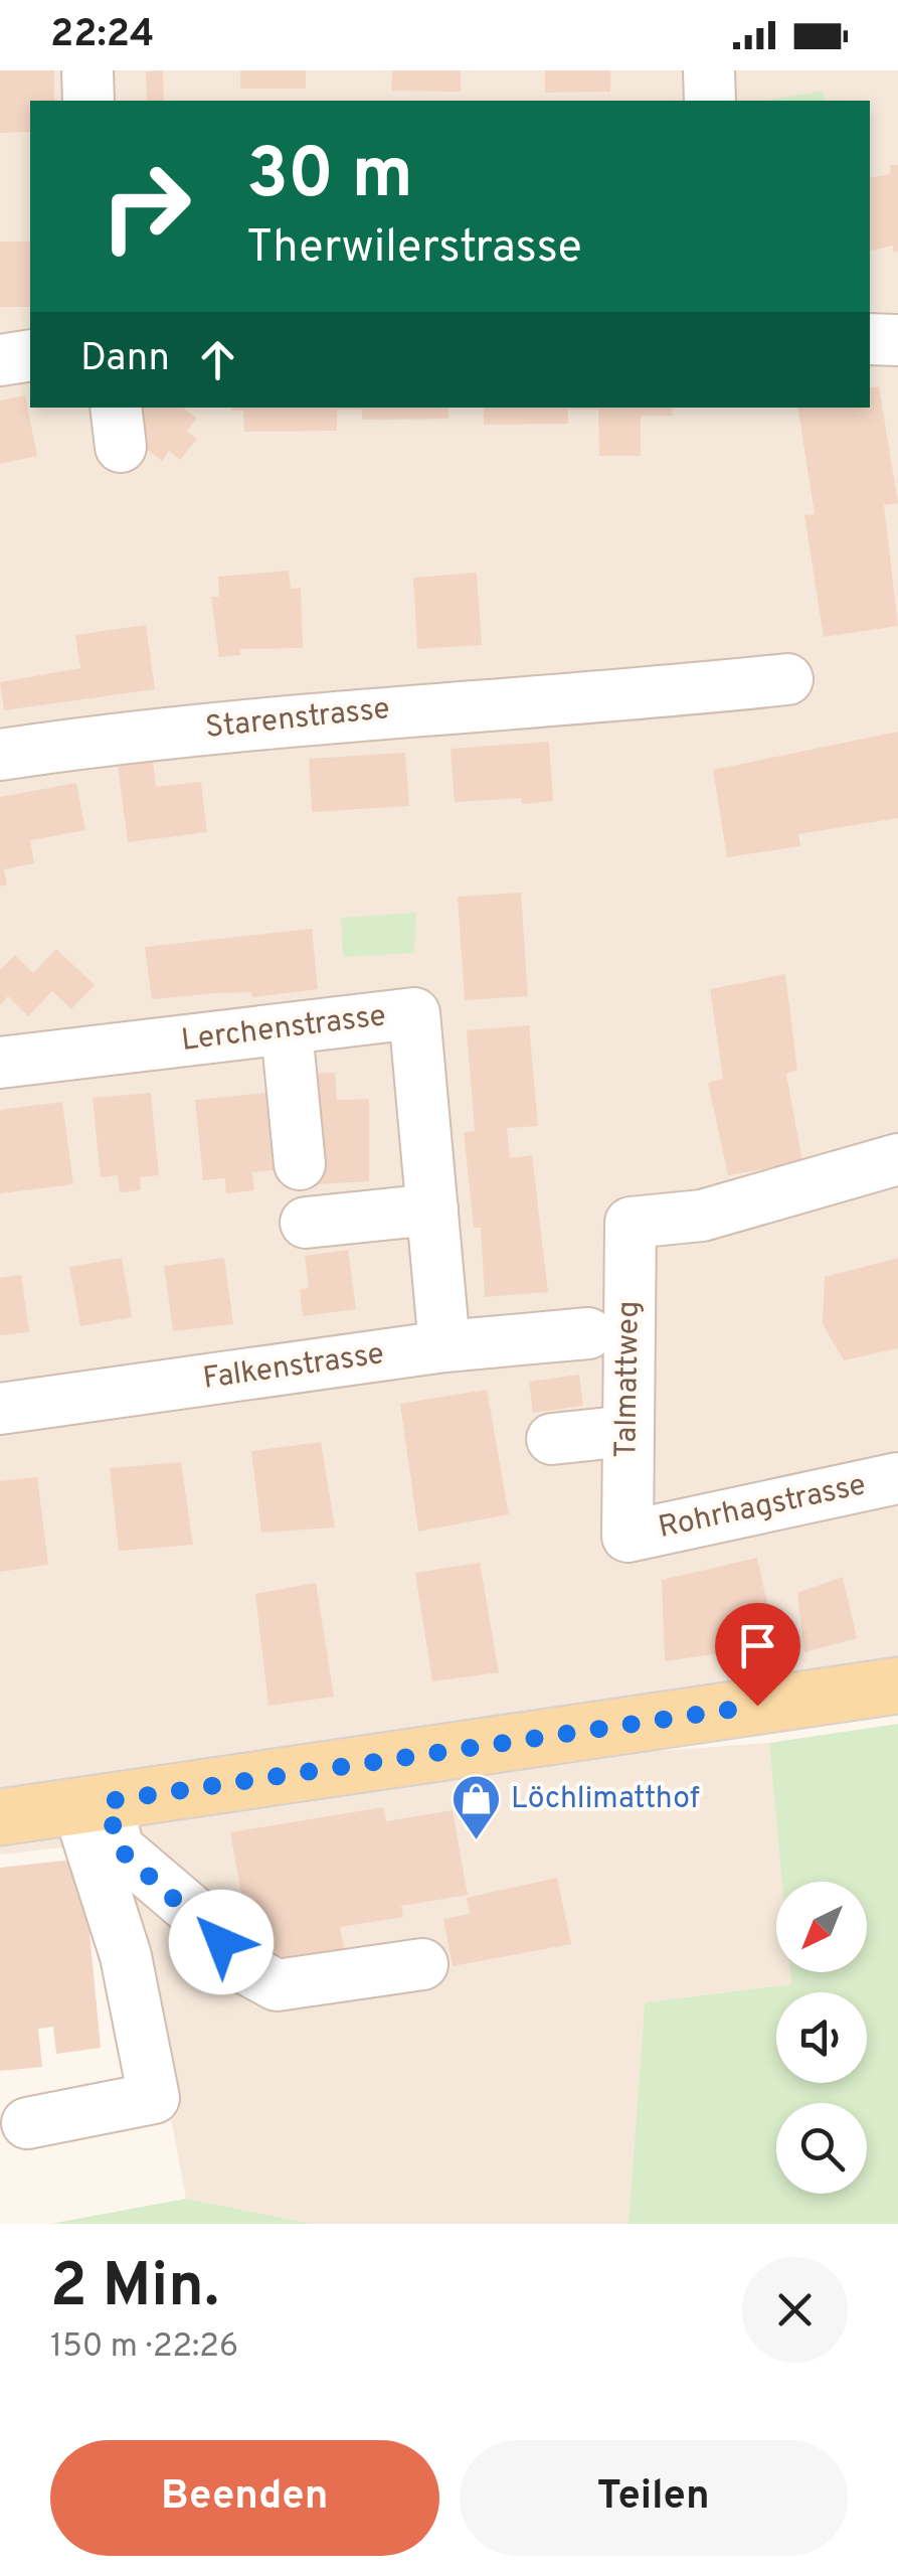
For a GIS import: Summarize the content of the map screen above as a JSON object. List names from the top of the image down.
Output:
{
  "streets": {
    "street": [
      "Starenstrasse",
      "Lerchenstrasse",
      "Falkenstrasse",
      "Talmattweg",
      "Rohrhagstrasse"
    ]
  },
  "crossings": [
    ["Lerchenstrasse", "Falkenstrasse"],
    ["Talmattweg", "Rohrhagstrasse"]
  ],
  "places": {
    "shop": ["Löchlimatthof"]
  },
  "north": "bottom left",
  "page": {
    "status": "22:24",
    "turn": ["30 m", "Therwilerstrasse"],
    "then": "Dann",
    "heading": ["2 Min.", "150 m · 22:26"],
    "buttons": ["Beenden", "Teilen"]
  }
}
